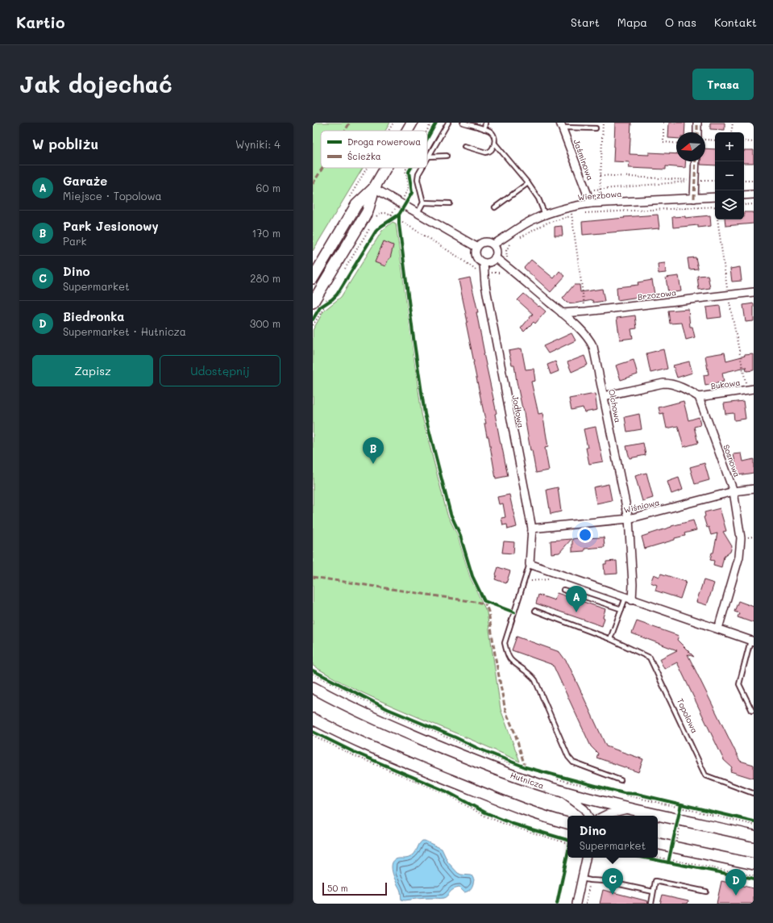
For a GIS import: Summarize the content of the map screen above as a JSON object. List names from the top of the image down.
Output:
{
  "streets": {
    "main road": ["Hutnicza"],
    "street": [
      "Jaśminowa",
      "Wierzbowa",
      "Brzozowa",
      "Bukowa",
      "Olchowa",
      "Jodłowa",
      "Sosnowa",
      "Wiśniowa"
    ],
    "lane": ["Topolowa"]
  },
  "crossings": [
    ["Jaśminowa", "Wierzbowa"],
    ["Wierzbowa", "Olchowa"],
    ["Wierzbowa", "Jodłowa"],
    ["Brzozowa", "Olchowa"],
    ["Bukowa", "Sosnowa"],
    ["Olchowa", "Jodłowa"],
    ["Olchowa", "Wiśniowa"],
    ["Jodłowa", "Wiśniowa"],
    ["Sosnowa", "Wiśniowa"]
  ],
  "legend": ["Droga rowerowa", "Ścieżka"],
  "scale_bar": "50 m",
  "north": "left",
  "page": {
    "header": "Kartio",
    "nav": [
      "Start",
      "Mapa",
      "O nas",
      "Kontakt"
    ],
    "buttons": [
      "Trasa",
      ["Zapisz", "Udostępnij"]
    ],
    "title": "Jak dojechać",
    "heading": ["W pobliżu", "Wyniki: 4"],
    "map_buttons": ["+", "−"],
    "list": [
      {
        "mark": "A",
        "name": "Garaże",
        "note": "Miejsce · Topolowa",
        "value": "60 m"
      },
      {
        "mark": "B",
        "name": "Park Jesionowy",
        "note": "Park",
        "value": "170 m"
      },
      {
        "mark": "C",
        "name": "Dino",
        "note": "Supermarket",
        "value": "280 m"
      },
      {
        "mark": "D",
        "name": "Biedronka",
        "note": "Supermarket · Hutnicza",
        "value": "300 m"
      }
    ],
    "pins": [
      "B",
      "A",
      "C",
      "D"
    ],
    "popup": ["Dino", "Supermarket"],
    "scale": "50 m"
  }
}
